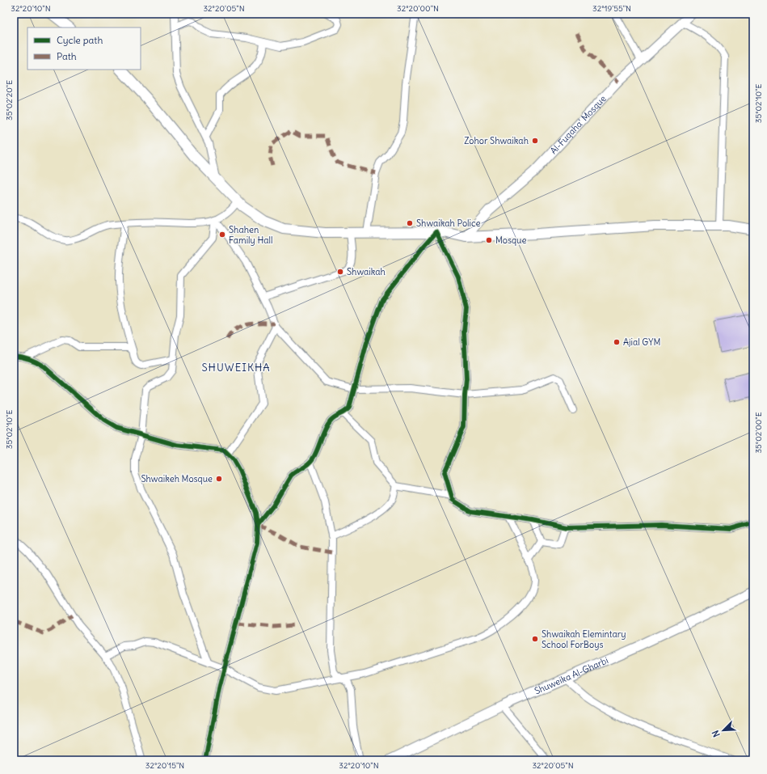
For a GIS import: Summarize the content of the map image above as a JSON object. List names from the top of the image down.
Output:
{
  "streets": {
    "street": ["Al-Fuqaha' Mosque", "Shuweika Al-Gharbi"]
  },
  "districts": ["SHUWEIKHA"],
  "places": [
    "Zohor Shwaikah",
    "Shwaikah Police",
    "Shahen Family Hall",
    "Mosque",
    "Shwaikah",
    "Ajial GYM",
    "Shwaikeh Mosque",
    "Shwaikah Elemintary School ForBoys"
  ],
  "legend": ["Cycle path", "Path"],
  "north": "bottom left",
  "coordinates": [
    "32°20'10\"N",
    "32°20'05\"N",
    "32°20'00\"N",
    "32°19'55\"N",
    "35°02'20\"E",
    "35°02'10\"E",
    "35°02'00\"E",
    "32°20'15\"N"
  ]
}
